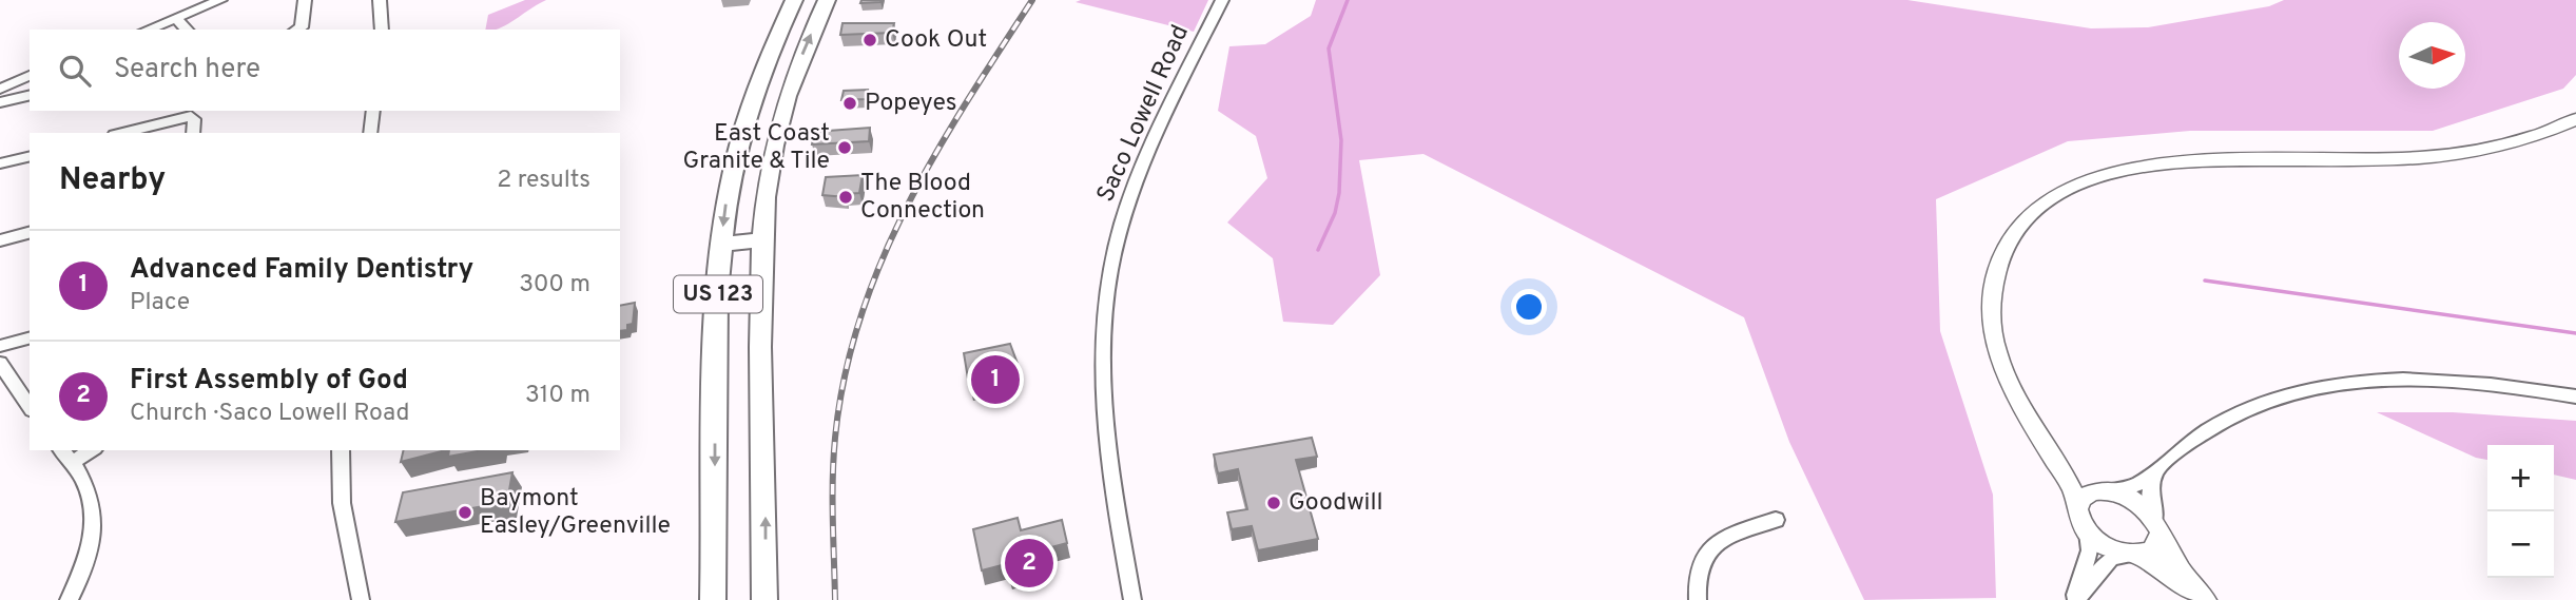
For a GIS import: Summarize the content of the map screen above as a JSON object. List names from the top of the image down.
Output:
{
  "streets": {
    "highway": ["US 123"],
    "street": ["Saco Lowell Road"]
  },
  "places": [
    "Cook Out",
    "Popeyes",
    "East Coast Granite & Tile",
    "The Blood Connection",
    "Goodwill",
    "Baymont Easley/Greenville"
  ],
  "north": "right",
  "page": {
    "search": "Search here",
    "heading": ["Nearby", "2 results"],
    "list": [
      {
        "mark": "1",
        "name": "Advanced Family Dentistry",
        "note": "Place",
        "value": "300 m"
      },
      {
        "mark": "2",
        "name": "First Assembly of God",
        "note": "Church · Saco Lowell Road",
        "value": "310 m"
      }
    ],
    "pins": ["1", "2"],
    "map_buttons": ["+", "−"]
  }
}
